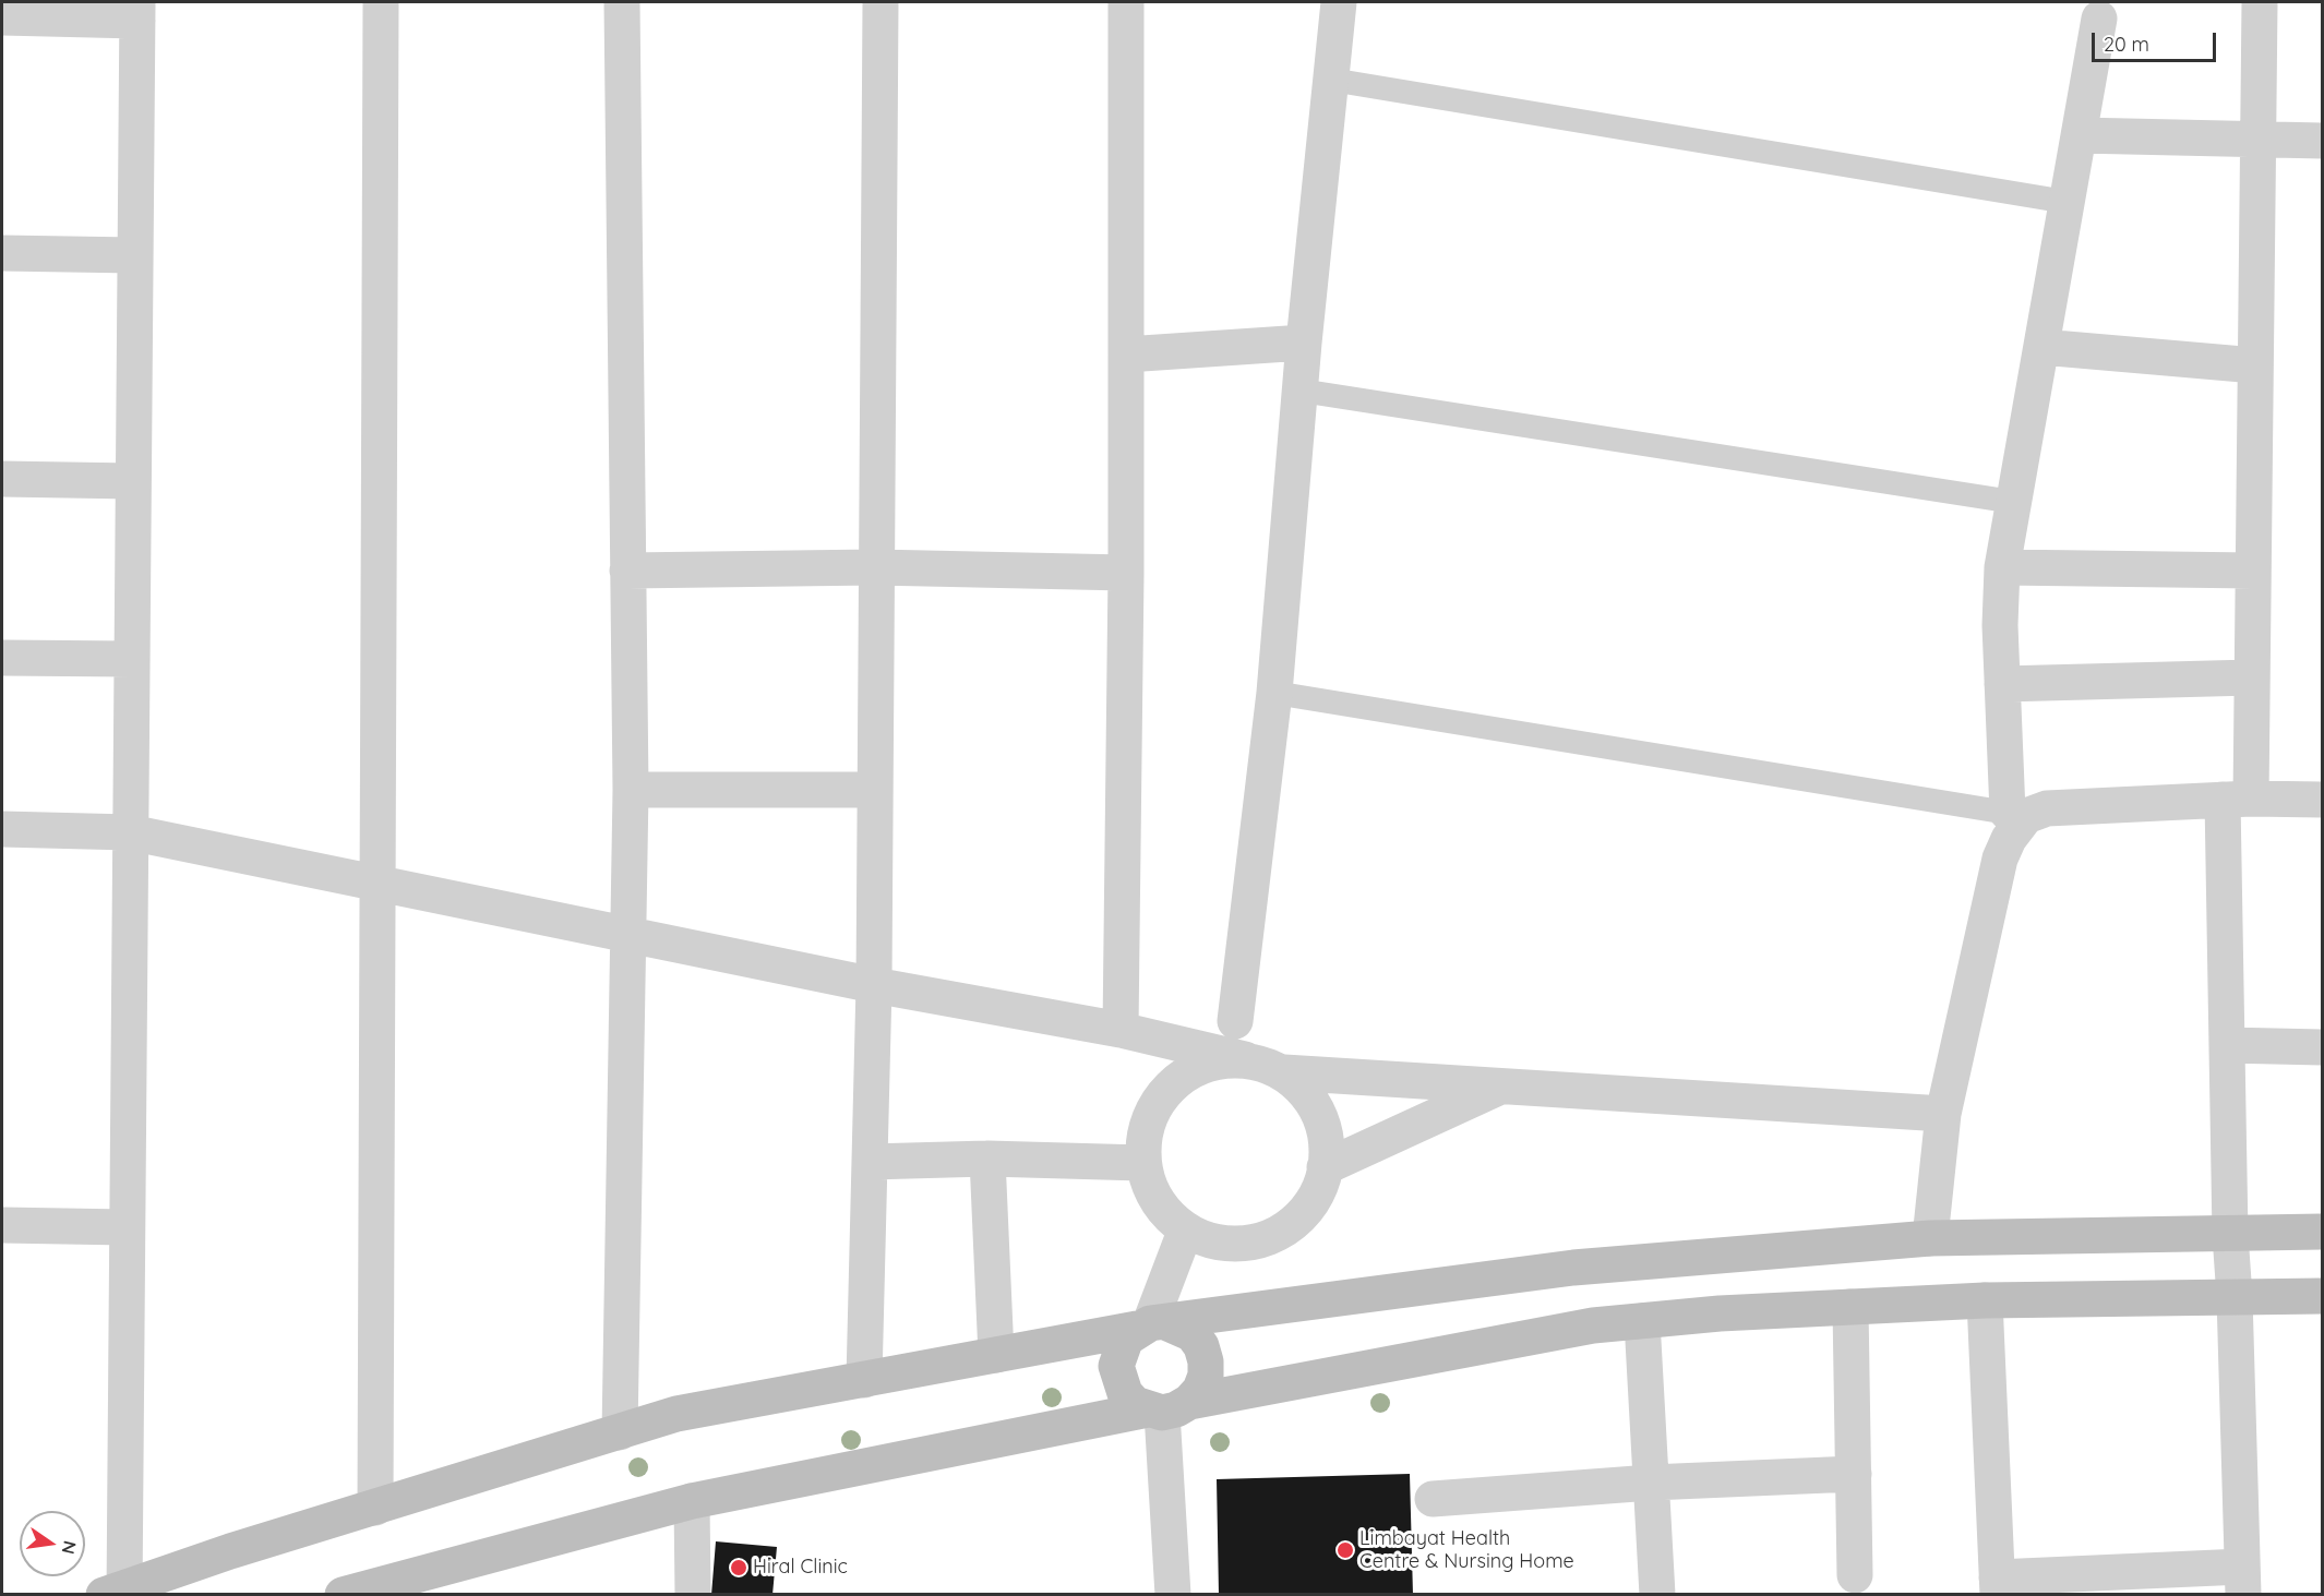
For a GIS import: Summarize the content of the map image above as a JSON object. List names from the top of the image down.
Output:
{
  "places": ["Limbayat Health Centre & Nursing Home", "Hiral Clinic"],
  "scale_bar": "20 m",
  "north": "right"
}
